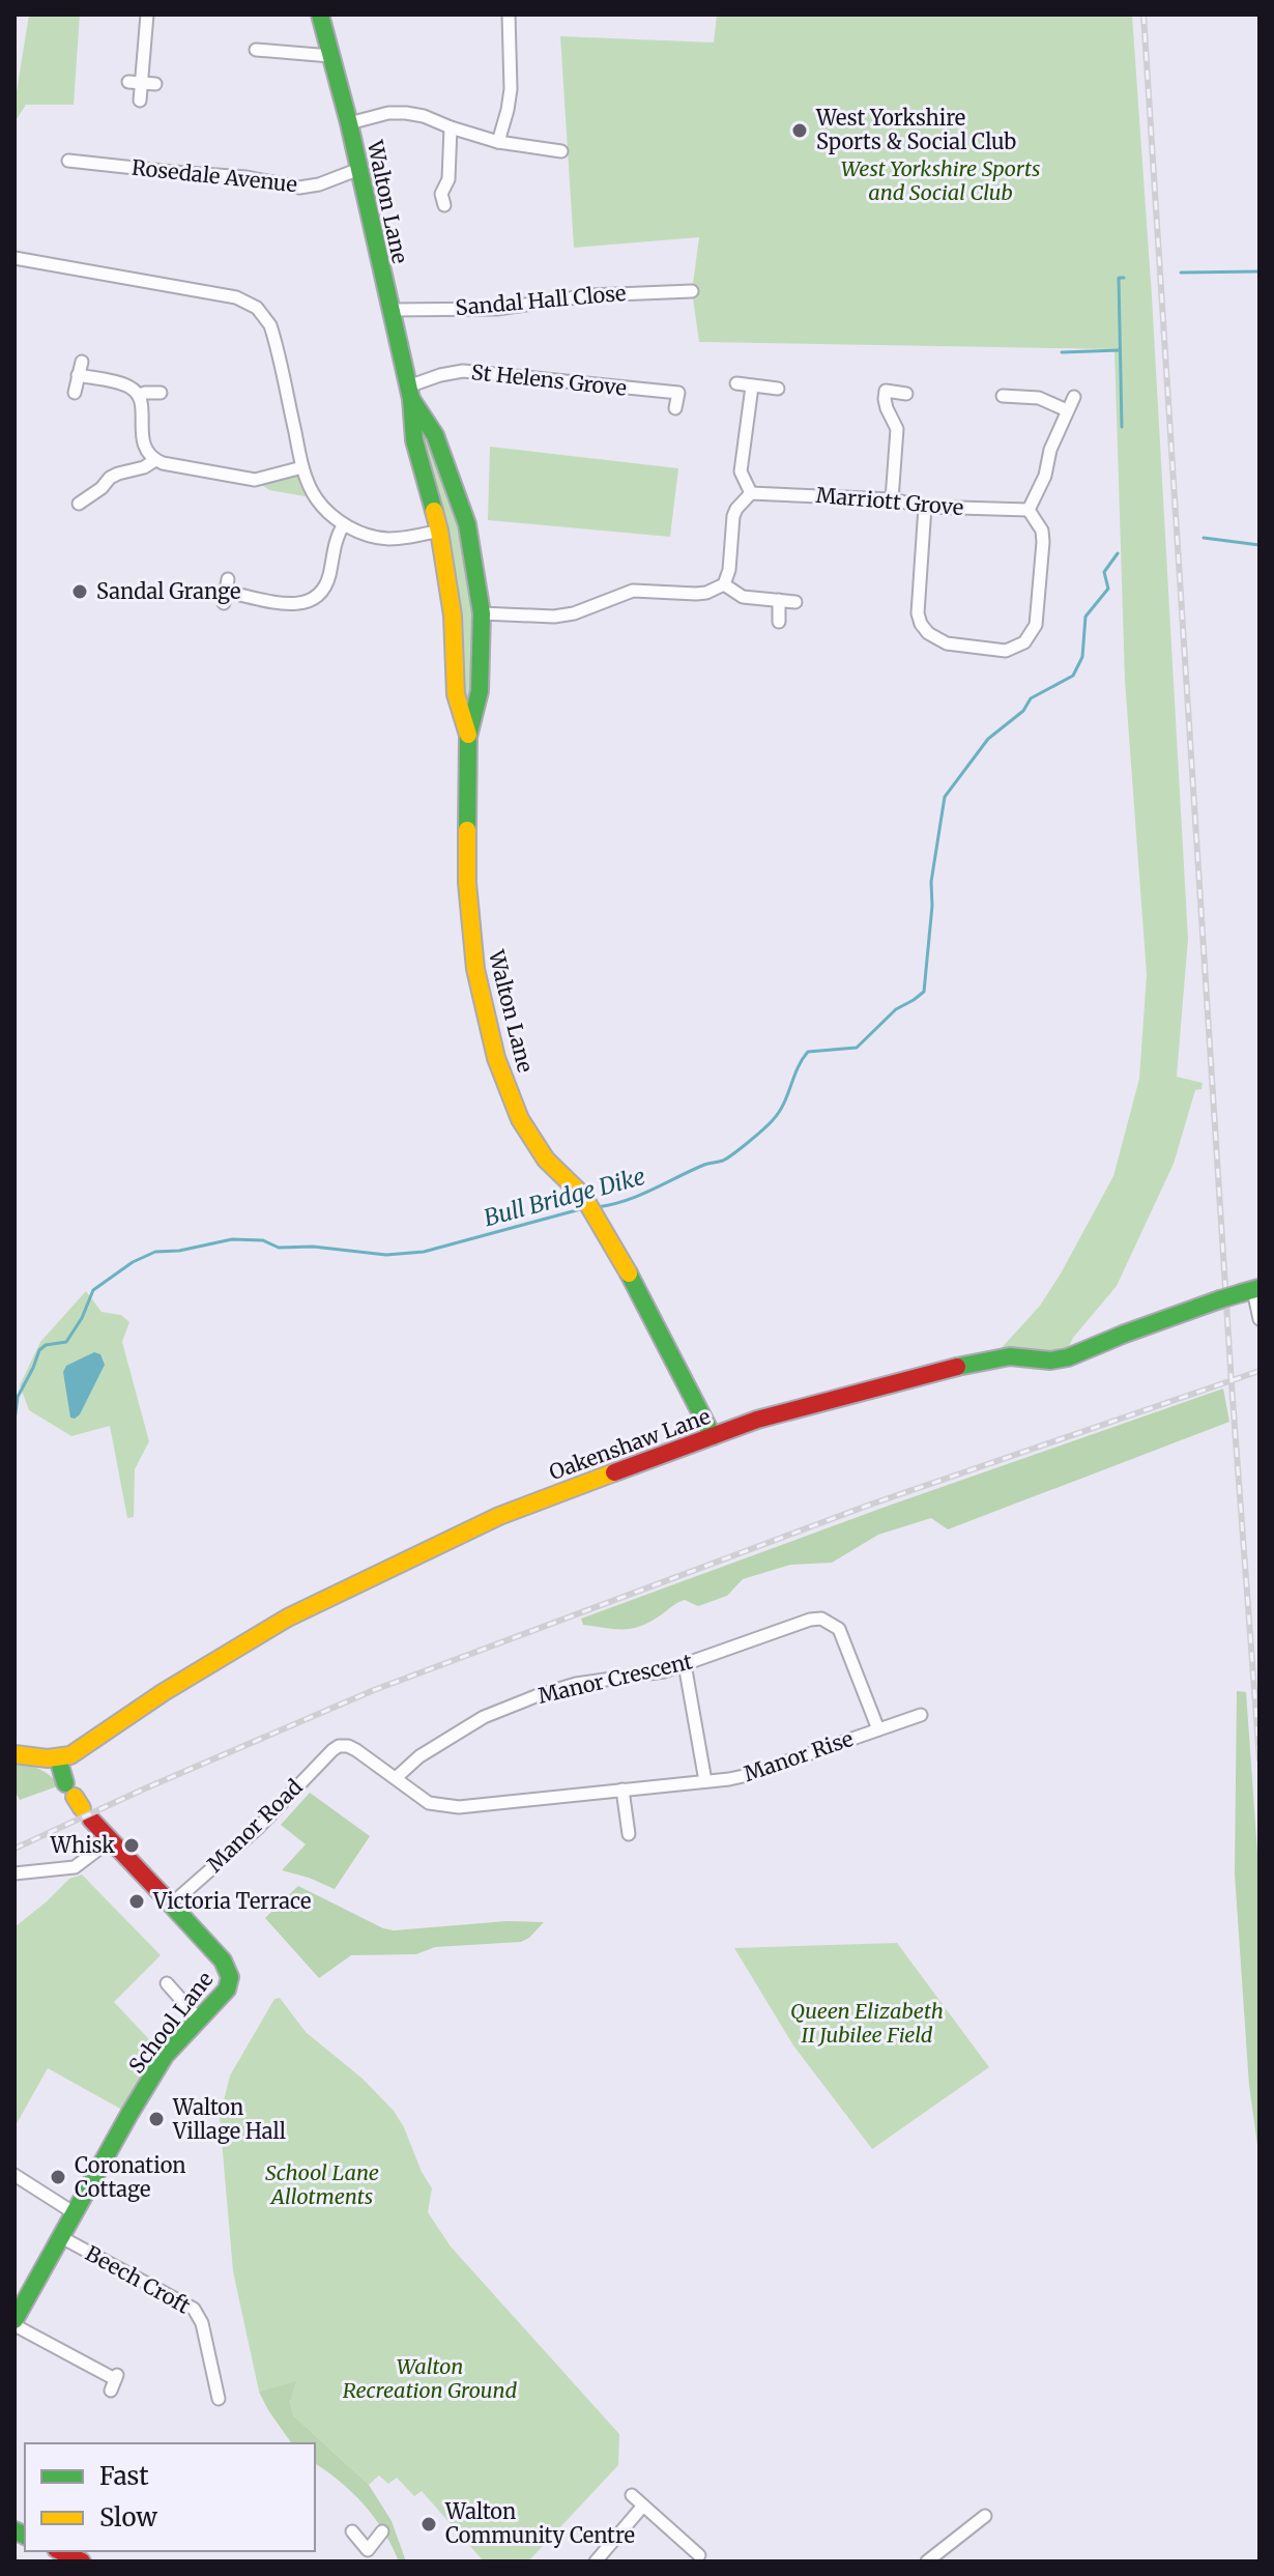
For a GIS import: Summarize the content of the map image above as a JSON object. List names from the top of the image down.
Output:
{
  "streets": {
    "street": [
      "Rosedale Avenue",
      "Walton Lane",
      "Sandal Hall Close",
      "St Helens Grove",
      "Marriott Grove",
      "Oakenshaw Lane",
      "Manor Crescent",
      "Manor Rise",
      "Manor Road",
      "School Lane",
      "Beech Croft"
    ]
  },
  "crossings": [
    ["Rosedale Avenue", "Walton Lane"],
    ["Walton Lane", "Sandal Hall Close"],
    ["Walton Lane", "St Helens Grove"],
    ["Walton Lane", "Oakenshaw Lane"],
    ["Oakenshaw Lane", "School Lane"],
    ["Manor Crescent", "Manor Rise"],
    ["Manor Rise", "Manor Road"],
    ["Manor Road", "School Lane"],
    ["School Lane", "Beech Croft"]
  ],
  "water": ["Bull Bridge Dike"],
  "parks": [
    "West Yorkshire Sports and Social Club",
    "Queen Elizabeth II Jubilee Field",
    "School Lane Allotments",
    "Walton Recreation Ground"
  ],
  "places": [
    "West Yorkshire Sports & Social Club",
    "Sandal Grange",
    "Whisk",
    "Victoria Terrace",
    "Walton Village Hall",
    "Coronation Cottage",
    "Walton Community Centre"
  ],
  "legend": ["Fast", "Slow"]
}
